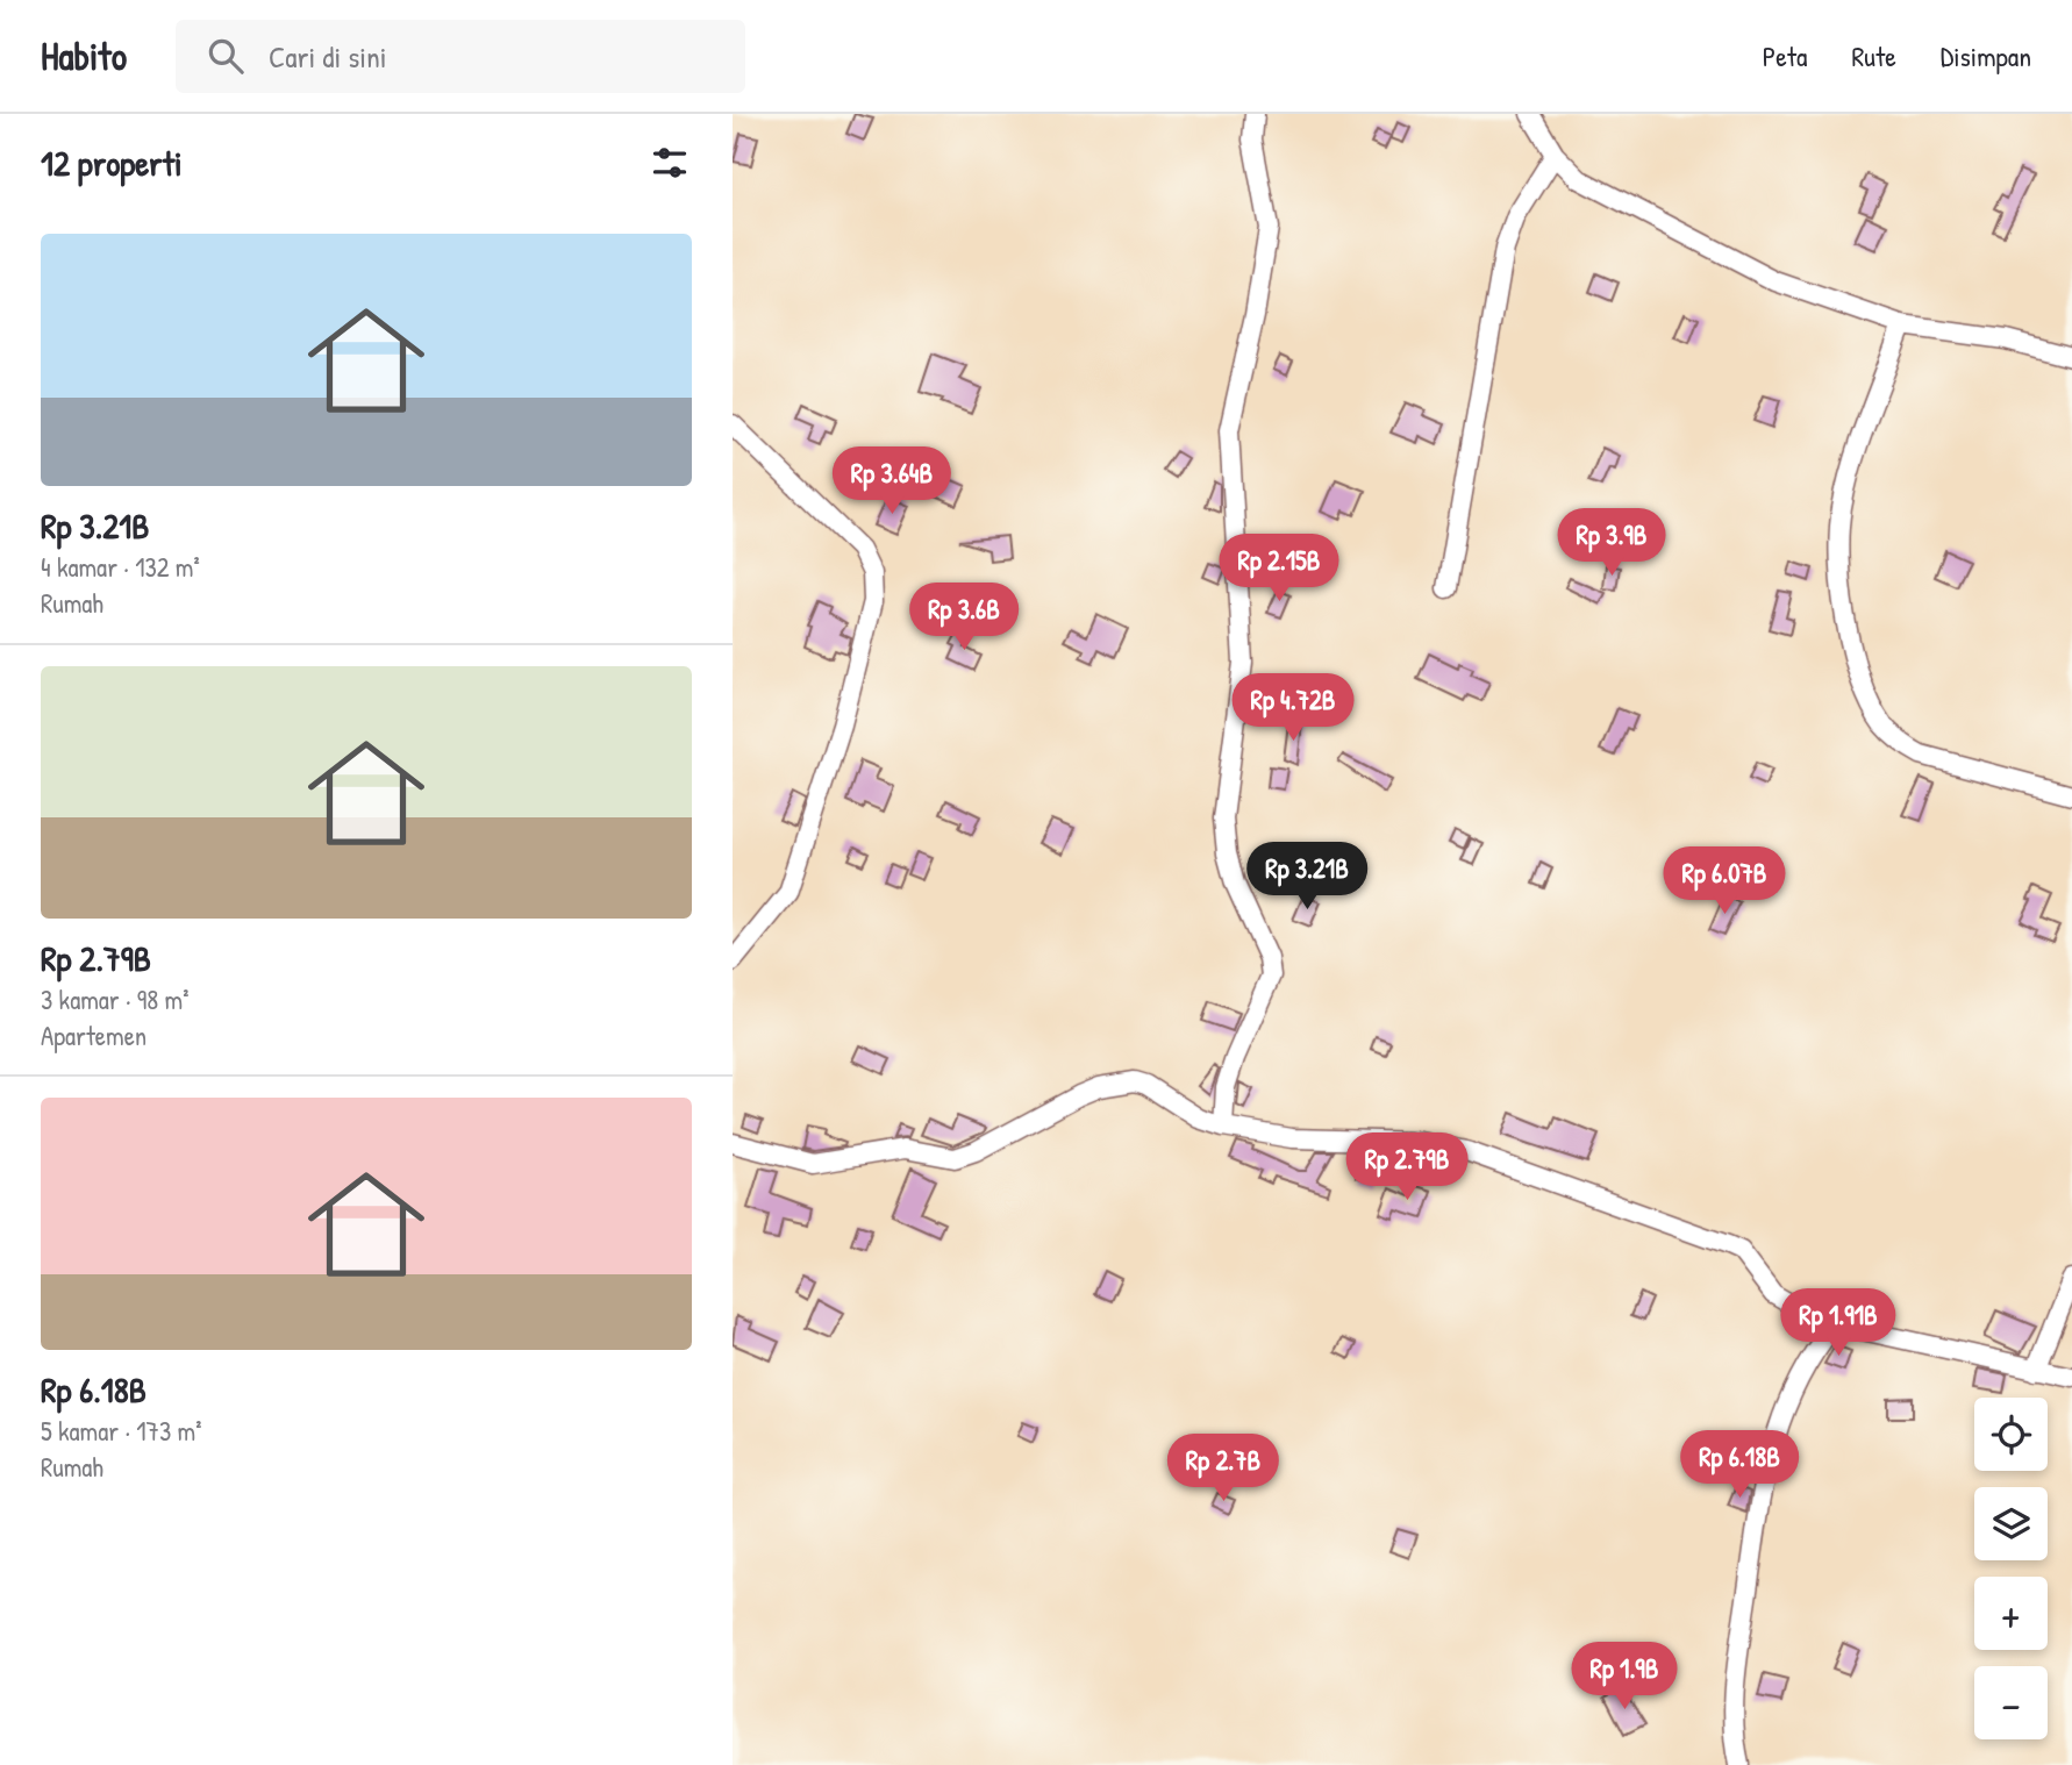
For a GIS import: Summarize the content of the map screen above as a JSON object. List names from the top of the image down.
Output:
{
  "page": {
    "header": "Habito",
    "search": "Cari di sini",
    "nav": ["Peta", "Rute", "Disimpan"],
    "heading": "12 properti",
    "list": [
      {
        "name": "Rp 3.21B",
        "note": "4 kamar · 132 m² · Rumah"
      },
      {
        "name": "Rp 2.79B",
        "note": "3 kamar · 98 m² · Apartemen"
      },
      {
        "name": "Rp 6.18B",
        "note": "5 kamar · 173 m² · Rumah"
      }
    ],
    "price": [
      "Rp 3.64B",
      "Rp 3.9B",
      "Rp 2.15B",
      "Rp 3.6B",
      "Rp 4.72B",
      "Rp 3.21B",
      "Rp 6.07B",
      "Rp 2.79B",
      "Rp 1.91B",
      "Rp 6.18B",
      "Rp 2.7B",
      "Rp 1.9B"
    ],
    "map_buttons": ["+", "−"]
  }
}
